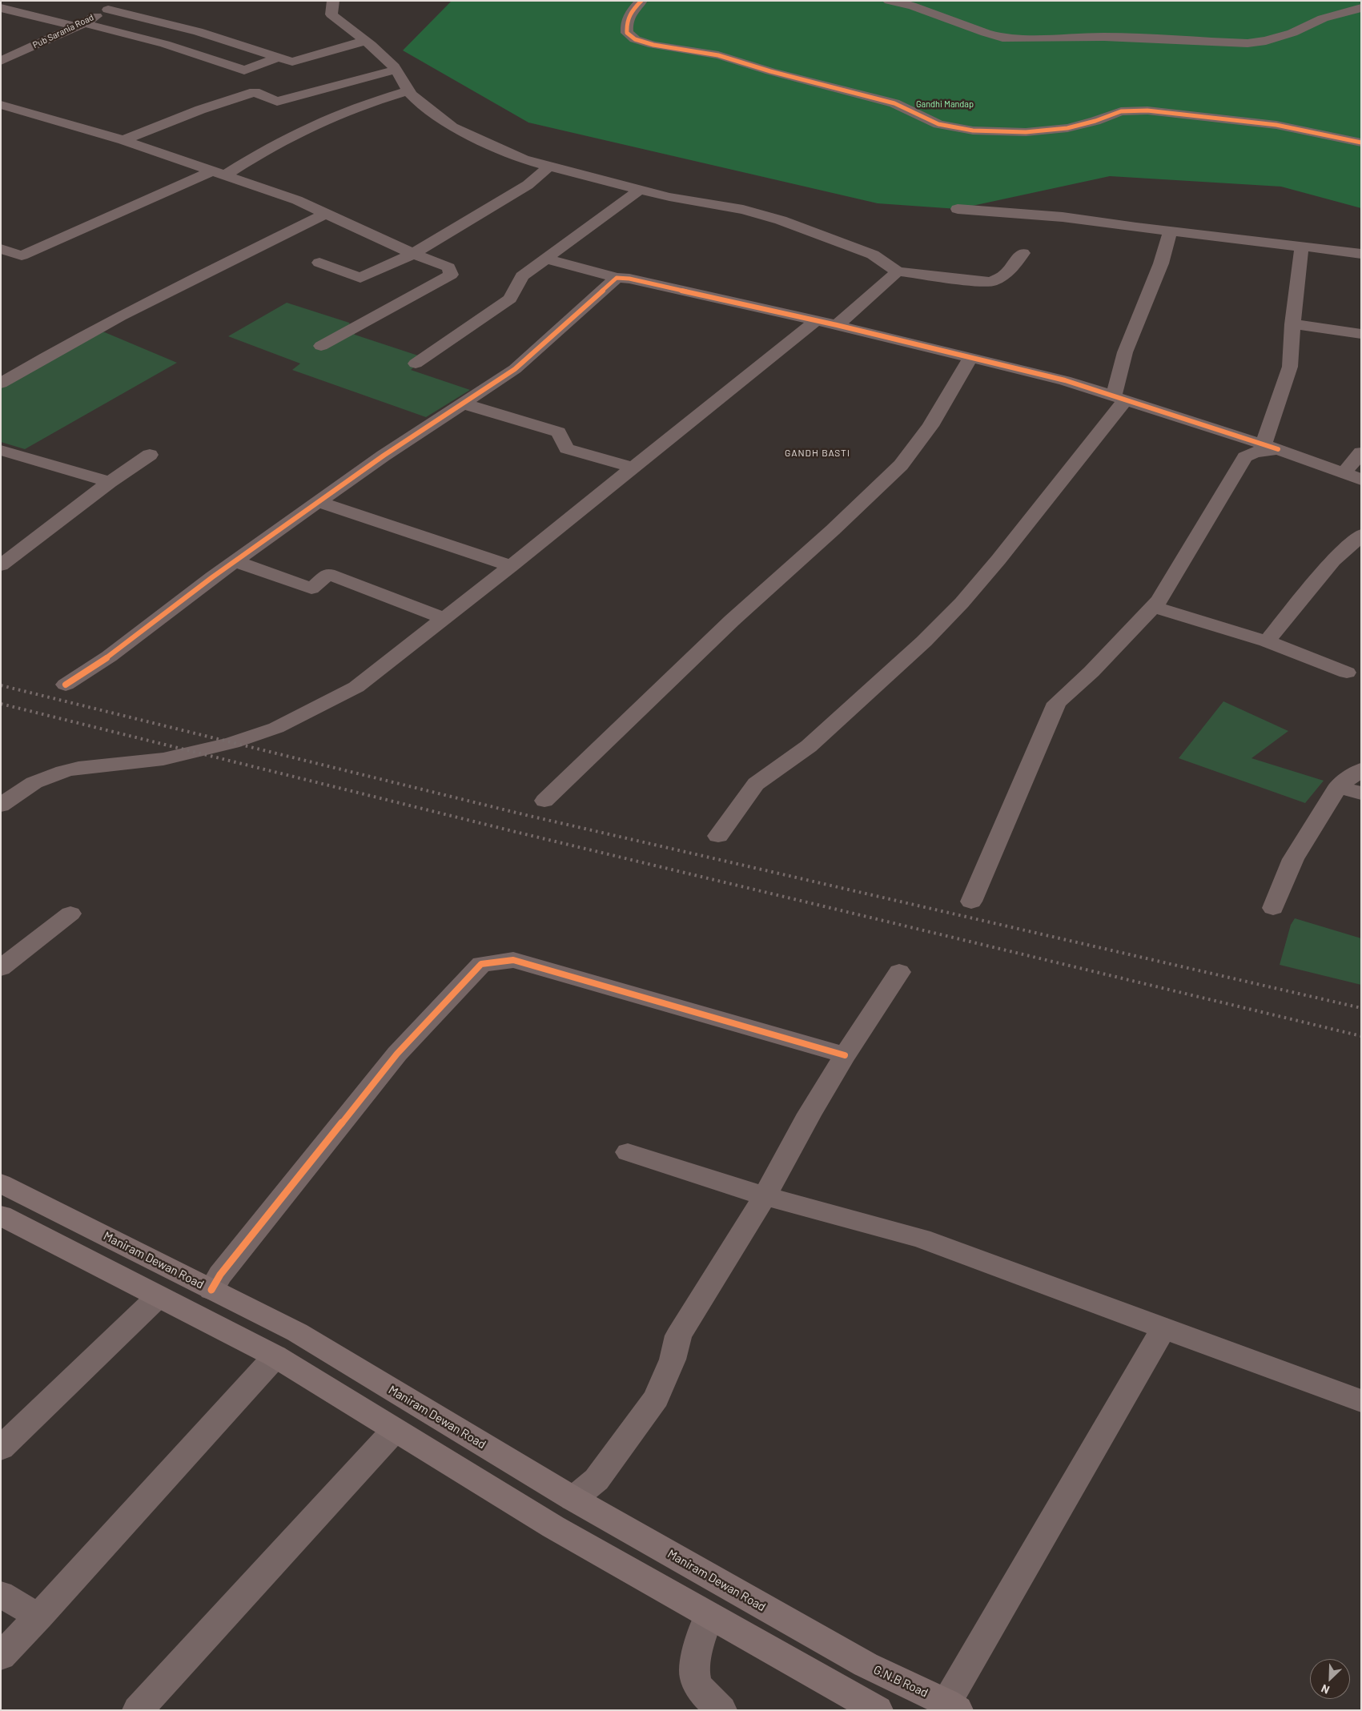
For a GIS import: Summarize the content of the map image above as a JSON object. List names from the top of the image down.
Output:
{
  "streets": {
    "main road": ["Maniram Dewan Road", "G.N.B Road"],
    "street": ["Pub Sarania Road"]
  },
  "crossings": [
    ["Maniram Dewan Road", "G.N.B Road"]
  ],
  "districts": ["GANDH BASTI"],
  "parks": ["Gandhi Mandap"],
  "north": "bottom left"
}
